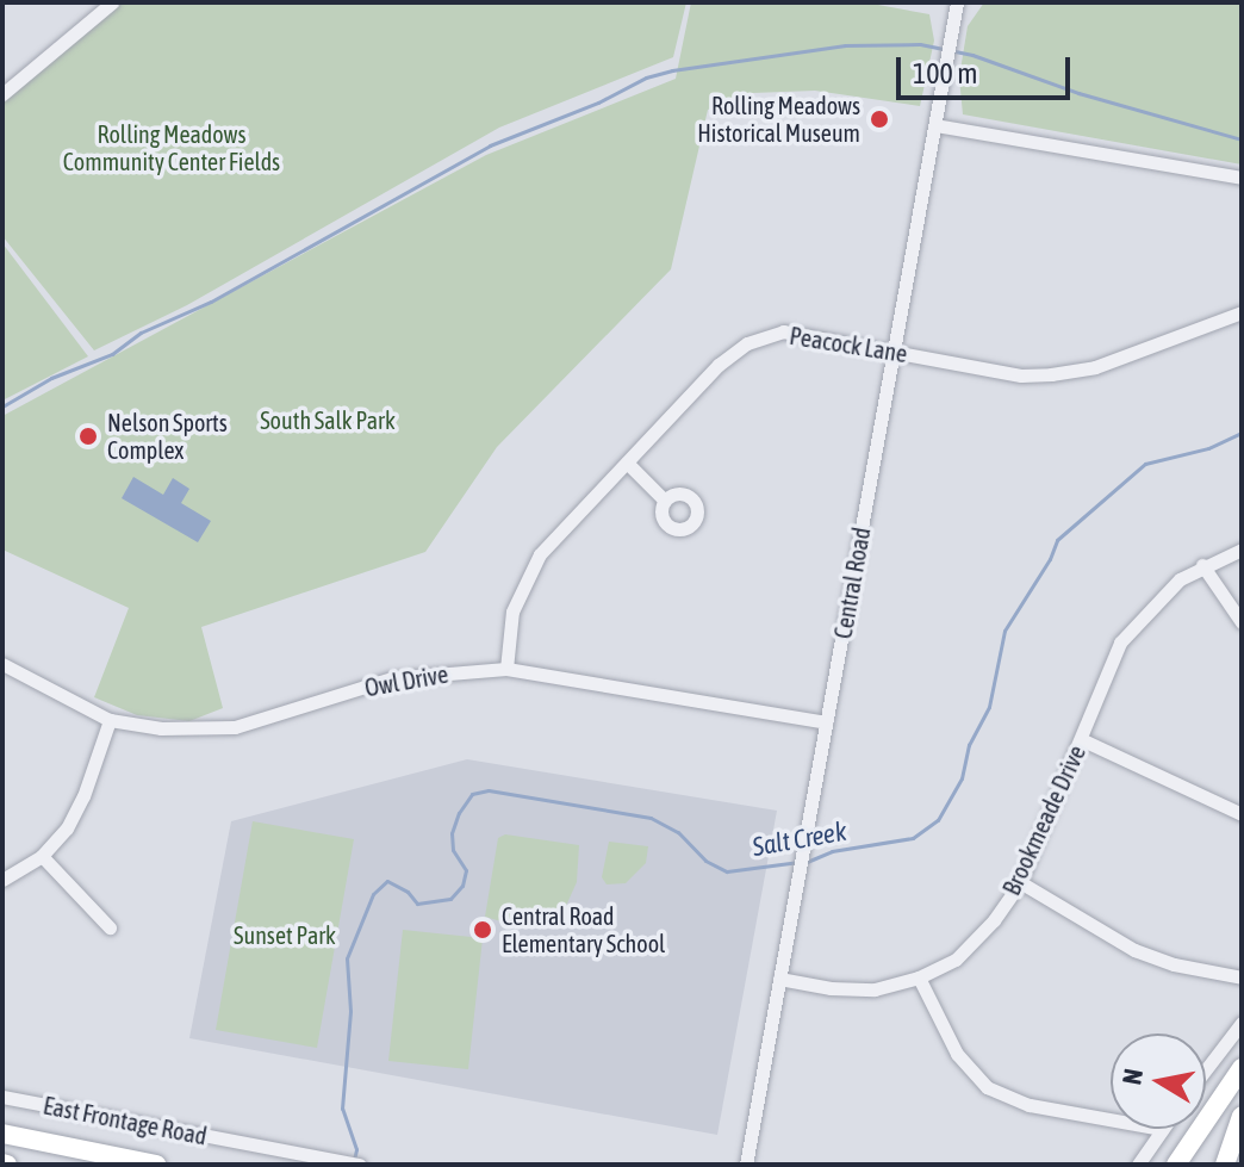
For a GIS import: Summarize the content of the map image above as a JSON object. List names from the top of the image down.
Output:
{
  "streets": {
    "street": [
      "Peacock Lane",
      "Central Road",
      "Owl Drive",
      "Brookmeade Drive",
      "East Frontage Road"
    ]
  },
  "crossings": [
    ["Peacock Lane", "Central Road"],
    ["Peacock Lane", "Owl Drive"],
    ["Central Road", "Owl Drive"],
    ["Central Road", "Brookmeade Drive"]
  ],
  "water": ["Salt Creek"],
  "parks": ["Rolling Meadows Community Center Fields", "South Salk Park", "Sunset Park"],
  "places": ["Rolling Meadows Historical Museum", "Nelson Sports Complex", "Central Road Elementary School"],
  "scale_bar": "100 m",
  "north": "left"
}
